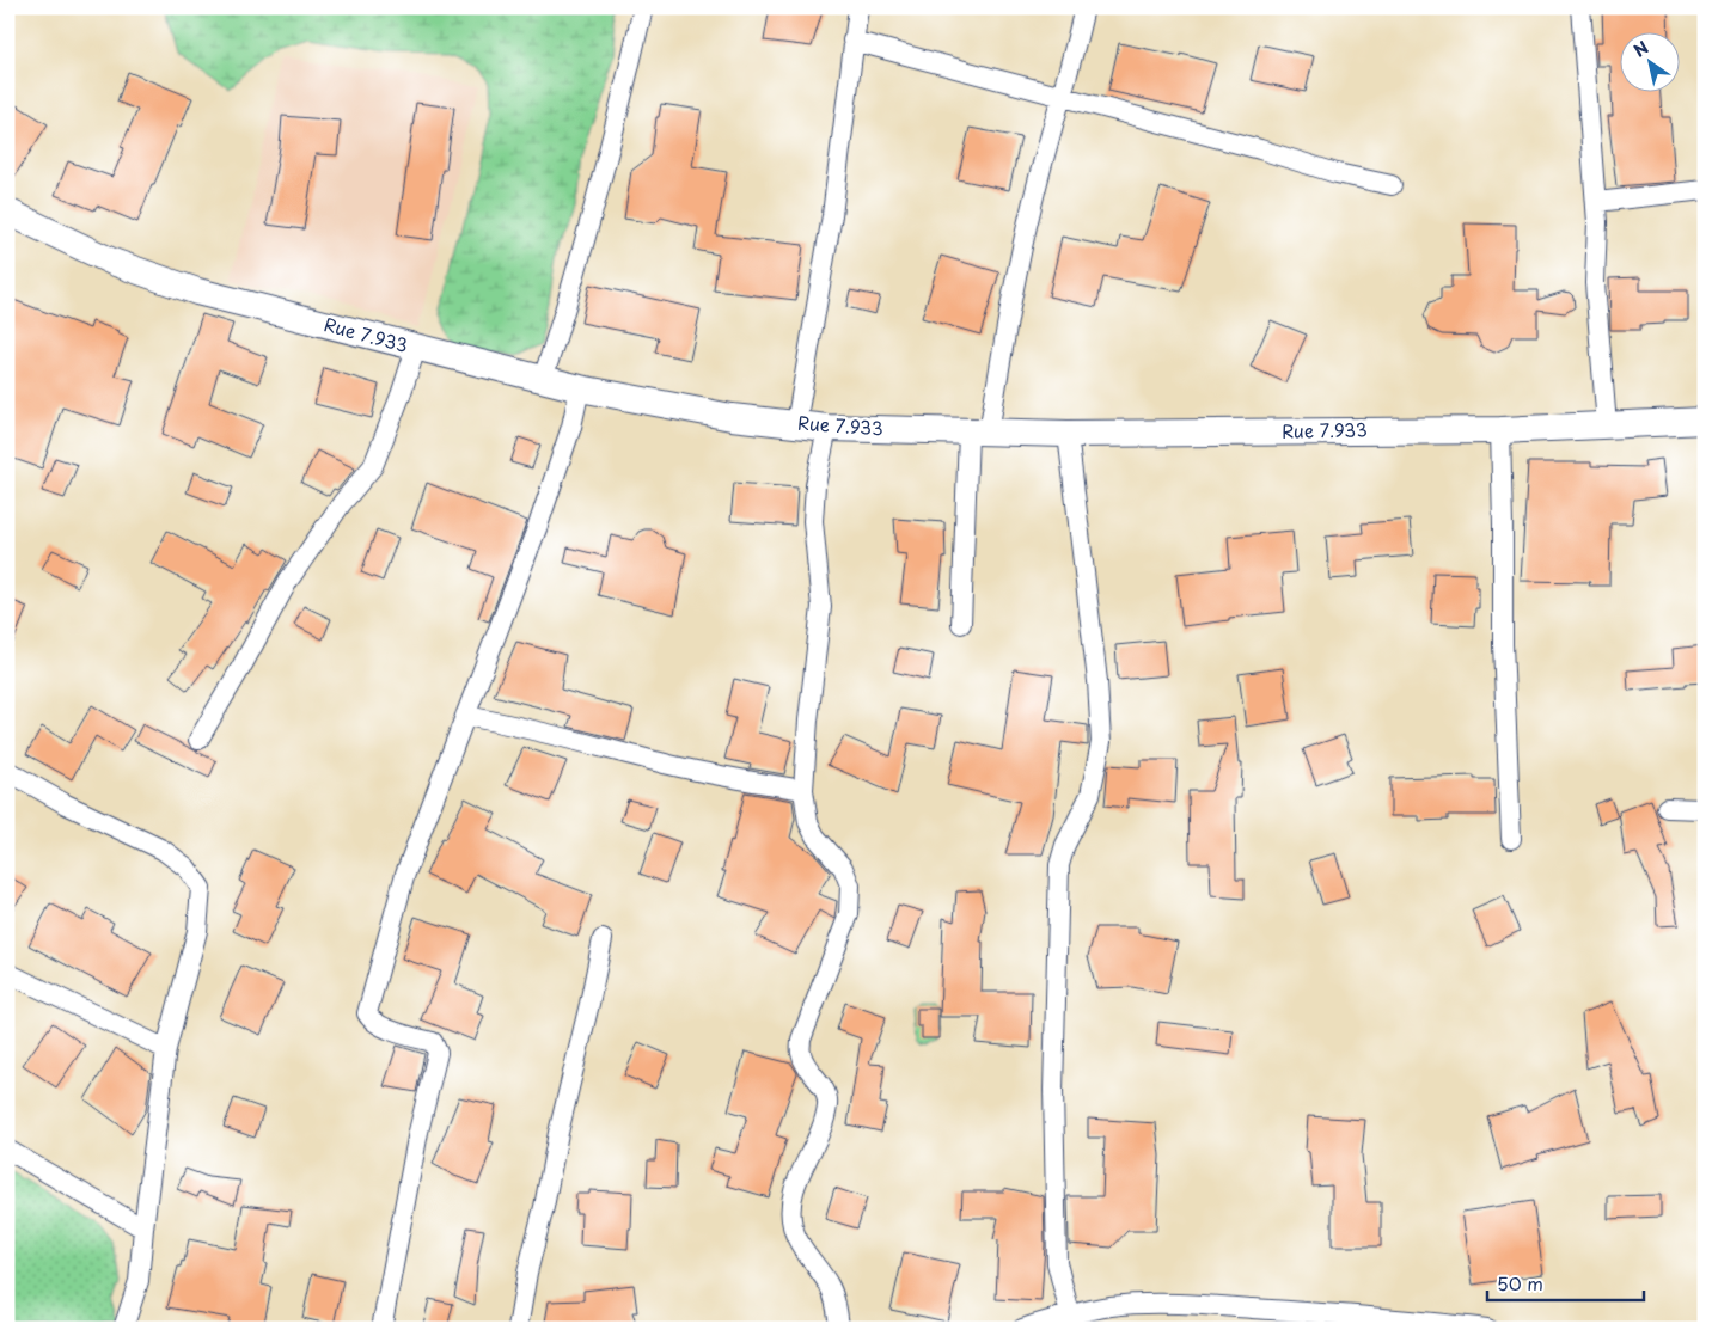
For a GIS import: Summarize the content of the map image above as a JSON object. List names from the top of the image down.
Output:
{
  "streets": {
    "street": ["Rue 7.933"]
  },
  "scale_bar": "50 m",
  "north": "top left"
}
